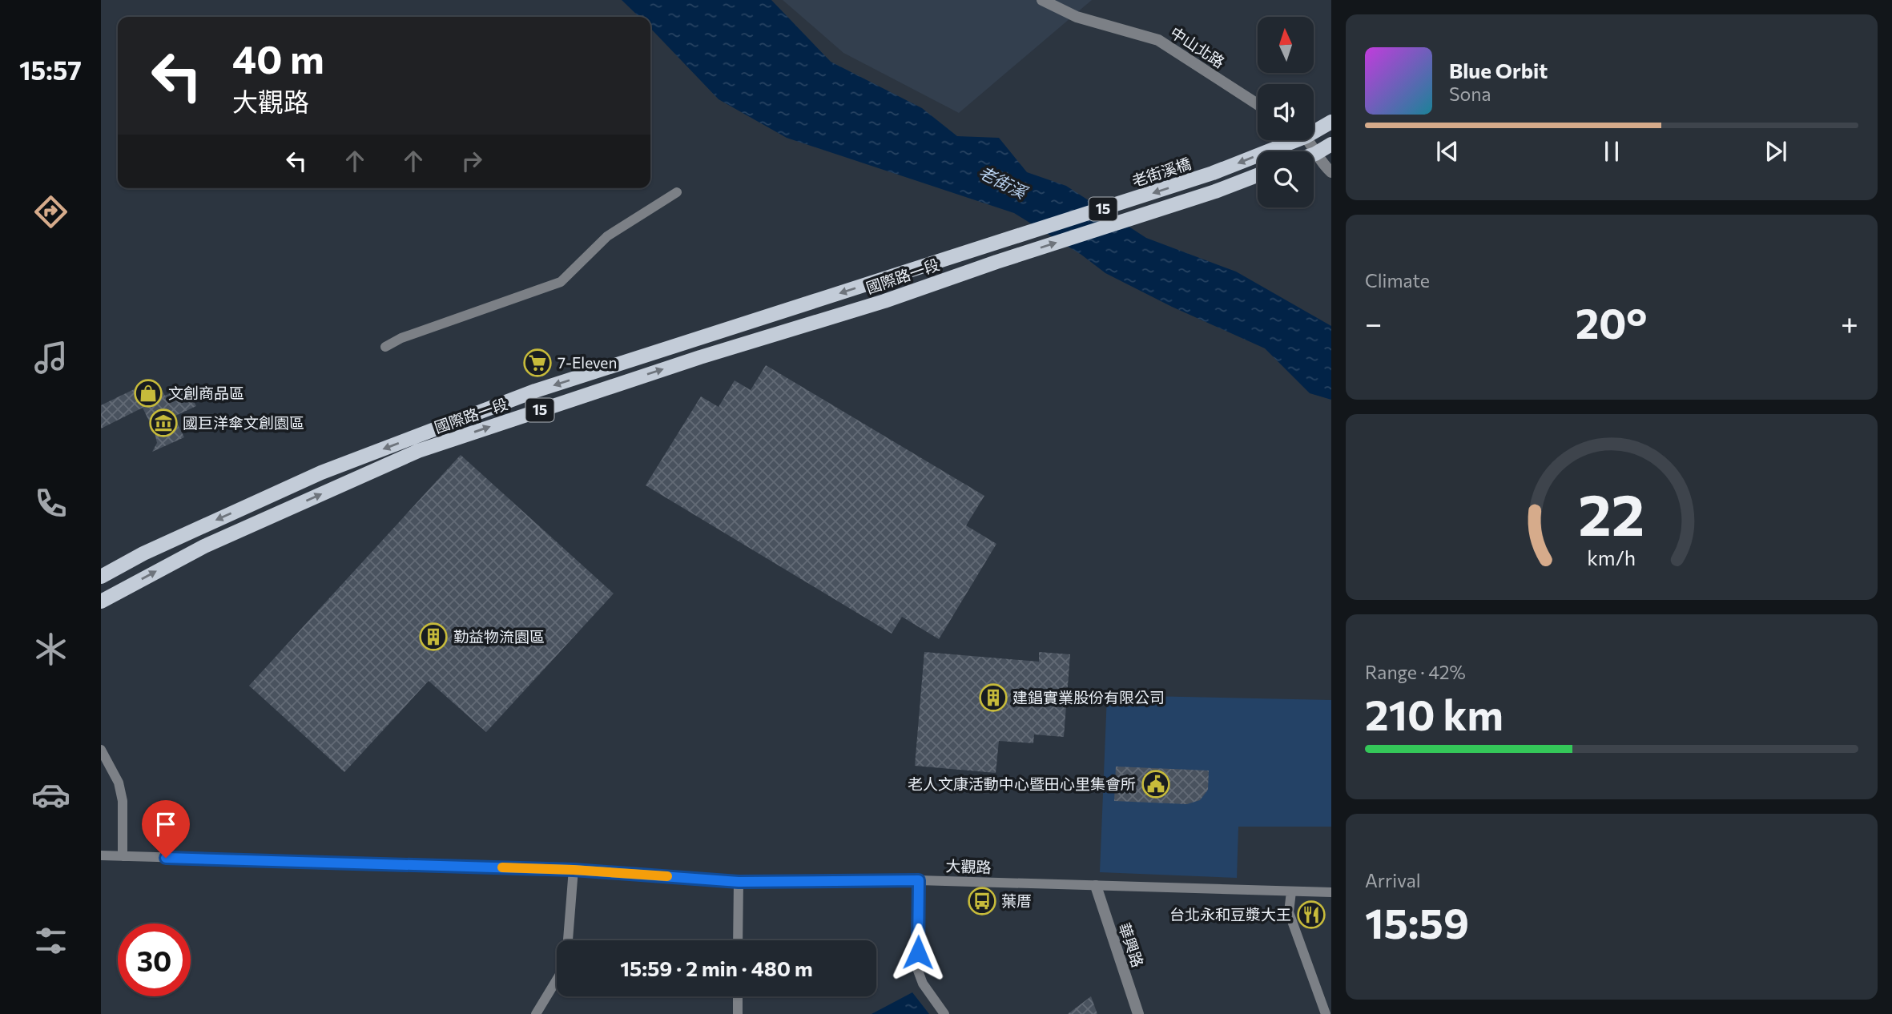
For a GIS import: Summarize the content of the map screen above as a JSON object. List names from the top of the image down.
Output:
{
  "streets": {
    "main road": ["老街溪橋", "15", "國際路一段"],
    "street": ["中山北路", "大觀路", "華興路"]
  },
  "crossings": [
    ["老街溪橋", "國際路一段"],
    ["大觀路", "華興路"]
  ],
  "one_way": ["老街溪橋"],
  "water": ["老街溪"],
  "places": {
    "supermarket": ["7-Eleven"],
    "shop": ["文創商品區"],
    "museum": ["國巨洋傘文創園區"],
    "building": ["勤益物流園區", "建錩實業股份有限公司"],
    "public building": ["老人文康活動中心暨田心里集會所"],
    "bus stop": ["葉厝"],
    "restaurant": ["台北永和豆漿大王"]
  },
  "north": "top",
  "page": {
    "tabs": "15:57",
    "turn": ["40 m", "大觀路"],
    "song": ["Blue Orbit", "Sona"],
    "tile": [
      "Climate",
      ["Range · 42%", "210 km"],
      ["Arrival", "15:59"]
    ],
    "heat": ["−", "20°", "+"],
    "limit": "30",
    "trip": "15:59 · 2 min · 480 m",
    "gauge": ["22", "km/h"]
  }
}
